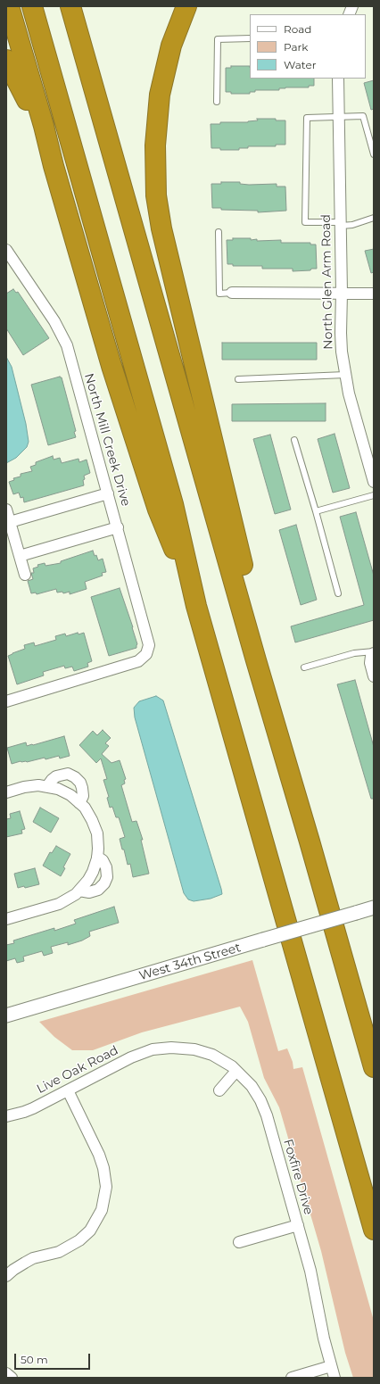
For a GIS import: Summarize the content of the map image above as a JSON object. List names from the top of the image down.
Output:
{
  "streets": {
    "street": [
      "North Glen Arm Road",
      "North Mill Creek Drive",
      "West 34th Street",
      "Live Oak Road",
      "Foxfire Drive"
    ]
  },
  "crossings": [
    ["Live Oak Road", "Foxfire Drive"]
  ],
  "legend": ["Road", "Park", "Water"],
  "scale_bar": "50 m"
}
